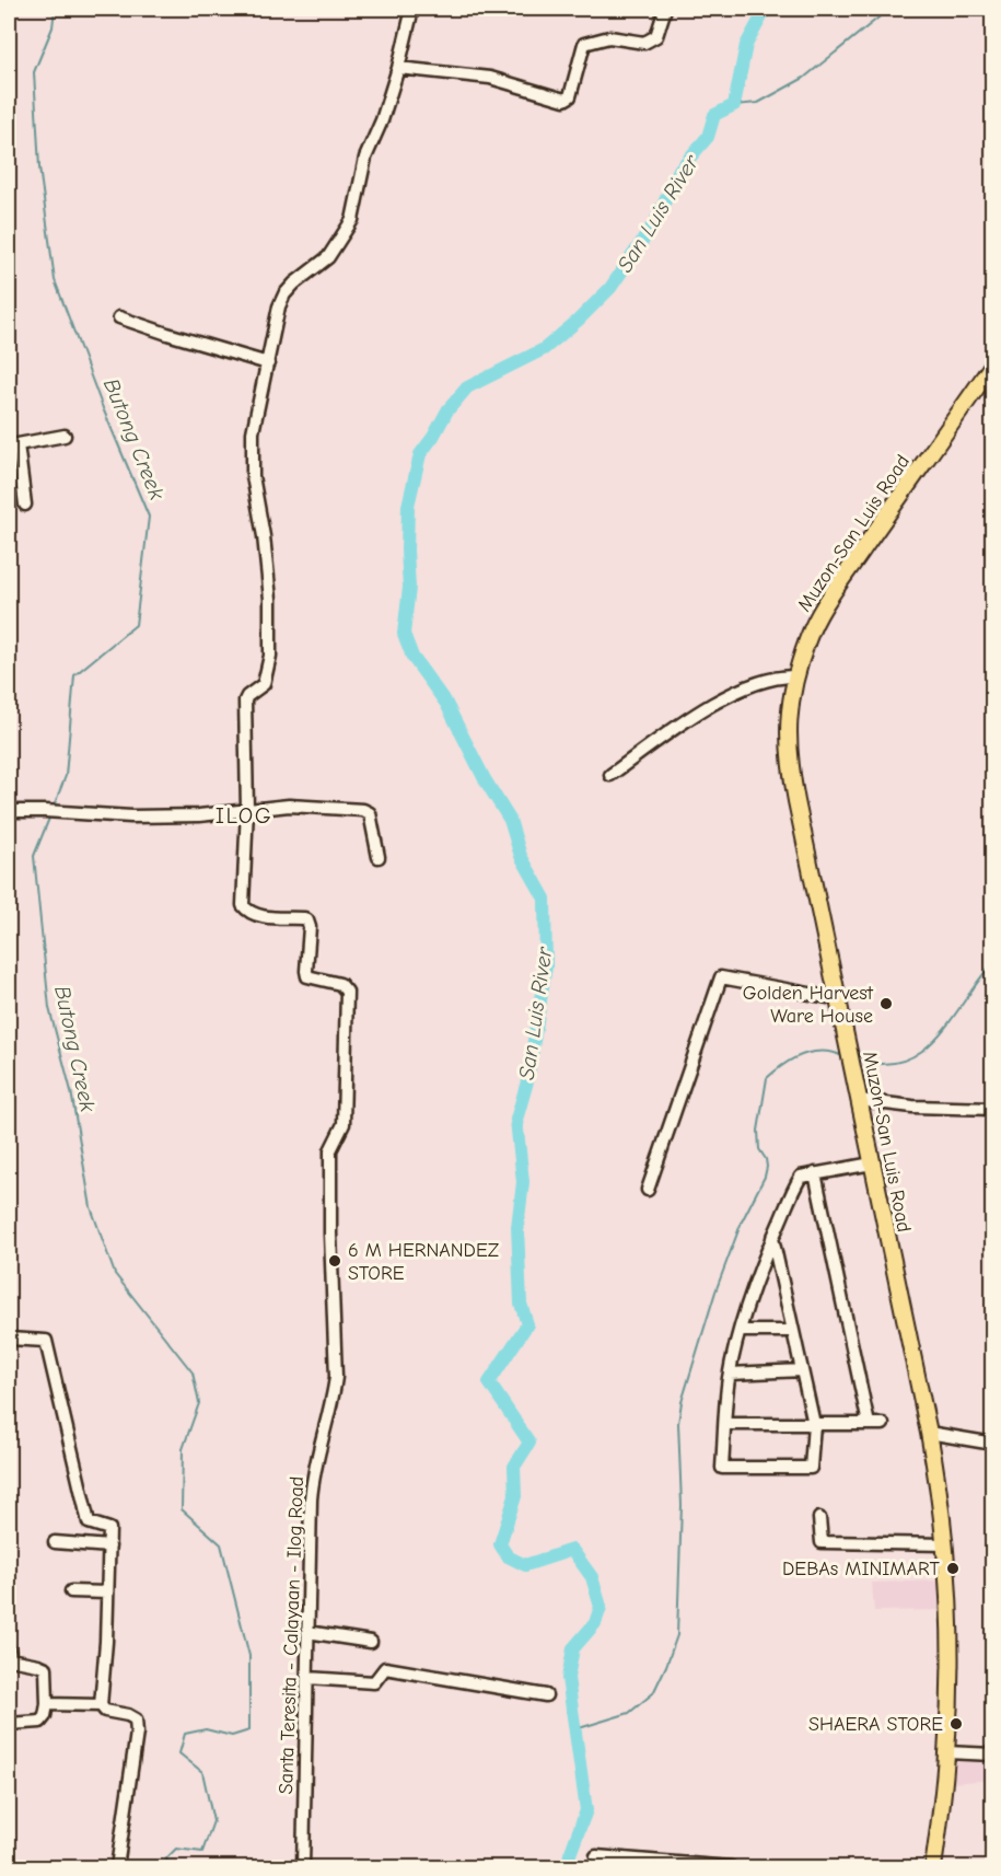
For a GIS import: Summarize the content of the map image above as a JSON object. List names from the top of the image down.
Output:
{
  "streets": {
    "main road": ["Muzon-San Luis Road"],
    "street": ["Santa Teresita - Calayaan - Ilog Road"]
  },
  "districts": ["ILOG"],
  "water": ["San Luis River", "Butong Creek"],
  "places": [
    "Golden Harvest Ware House",
    "6 M HERNANDEZ STORE",
    "DEBAs MINIMART",
    "SHAERA STORE"
  ]
}
